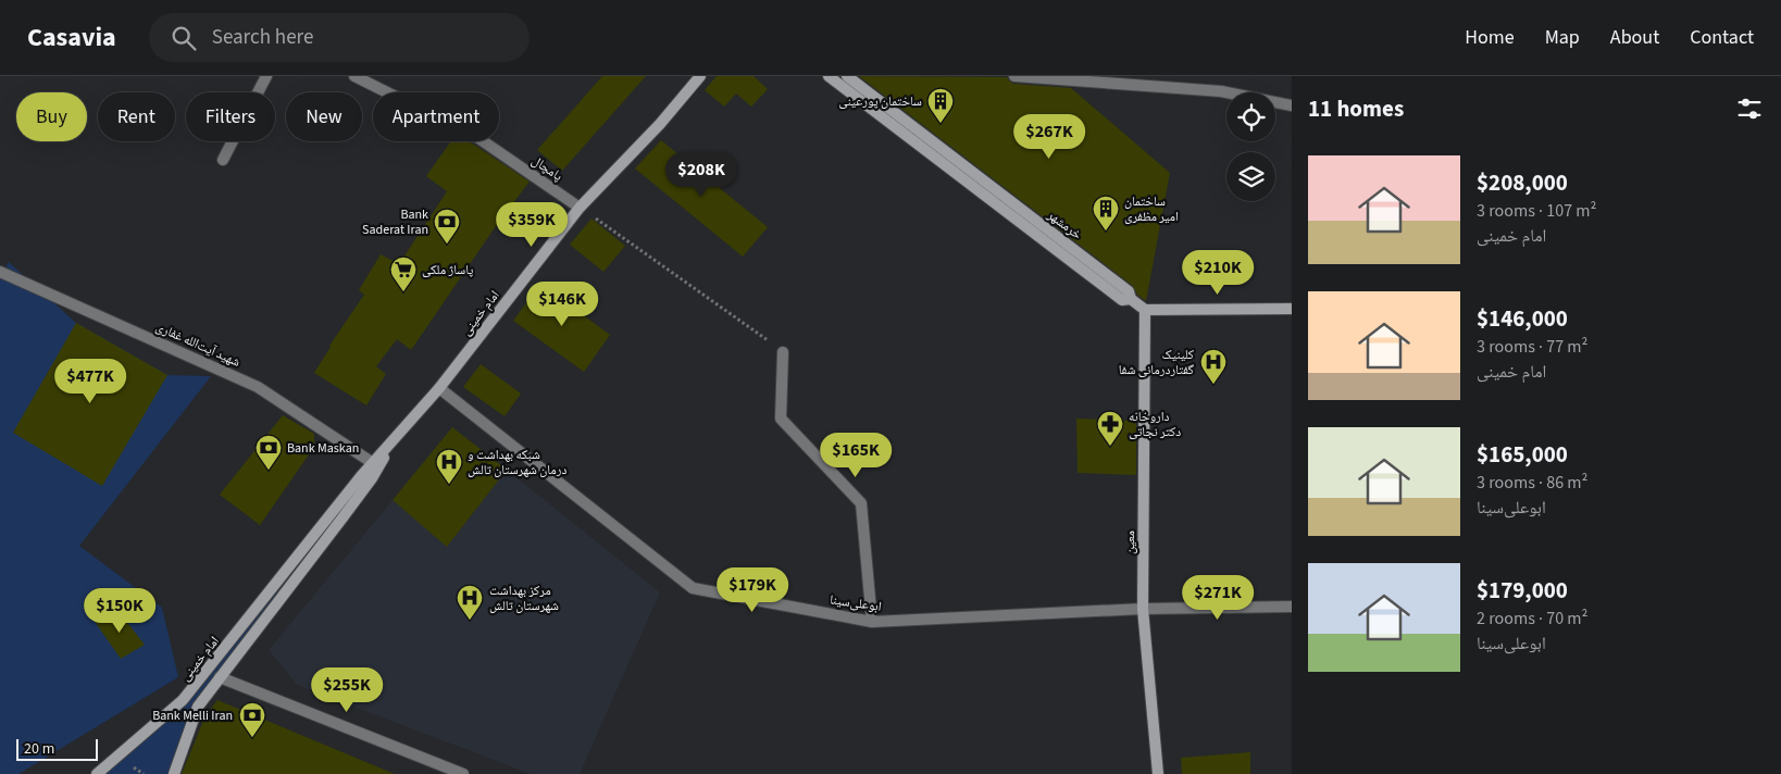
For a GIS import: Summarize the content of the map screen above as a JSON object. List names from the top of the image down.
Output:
{
  "streets": {
    "street": [
      "پامچال",
      "خرمشهر",
      "امام خمینی",
      "شهید آیت‌الله غفاری",
      "معین",
      "ابوعلی‌سینا"
    ]
  },
  "crossings": [
    ["پامچال", "امام خمینی"],
    ["خرمشهر", "معین"],
    ["امام خمینی", "شهید آیت‌الله غفاری"],
    ["امام خمینی", "ابوعلی‌سینا"],
    ["معین", "ابوعلی‌سینا"]
  ],
  "places": {
    "building": ["ساختمان پورعینی", "ساختمان امیر مظفری"],
    "bank": ["Bank Saderat Iran", "Bank Maskan", "Bank Melli Iran"],
    "supermarket": ["پاساژ ملکی"],
    "hospital": ["کلینیک گفتاردرمانی شفا", "شبکه بهداشت و درمان شهرستان تالش", "مرکز بهداشت شهرستان تالش"],
    "pharmacy": ["داروخانه دکتر نجاتی"]
  },
  "scale_bar": "20 m",
  "page": {
    "header": "Casavia",
    "search": "Search here",
    "nav": [
      "Home",
      "Map",
      "About",
      "Contact"
    ],
    "heading": "11 homes",
    "chip": [
      "Buy",
      "Rent",
      "Filters",
      "New",
      "Apartment"
    ],
    "price": [
      "$267K",
      "$208K",
      "$359K",
      "$210K",
      "$146K",
      "$477K",
      "$165K",
      "$179K",
      "$271K",
      "$150K",
      "$255K"
    ],
    "list": [
      {
        "name": "$208,000",
        "note": "3 rooms · 107 m² · امام خمینی"
      },
      {
        "name": "$146,000",
        "note": "3 rooms · 77 m² · امام خمینی"
      },
      {
        "name": "$165,000",
        "note": "3 rooms · 86 m² · ابوعلی‌سینا"
      },
      {
        "name": "$179,000",
        "note": "2 rooms · 70 m² · ابوعلی‌سینا"
      }
    ],
    "scale": "20 m"
  }
}
